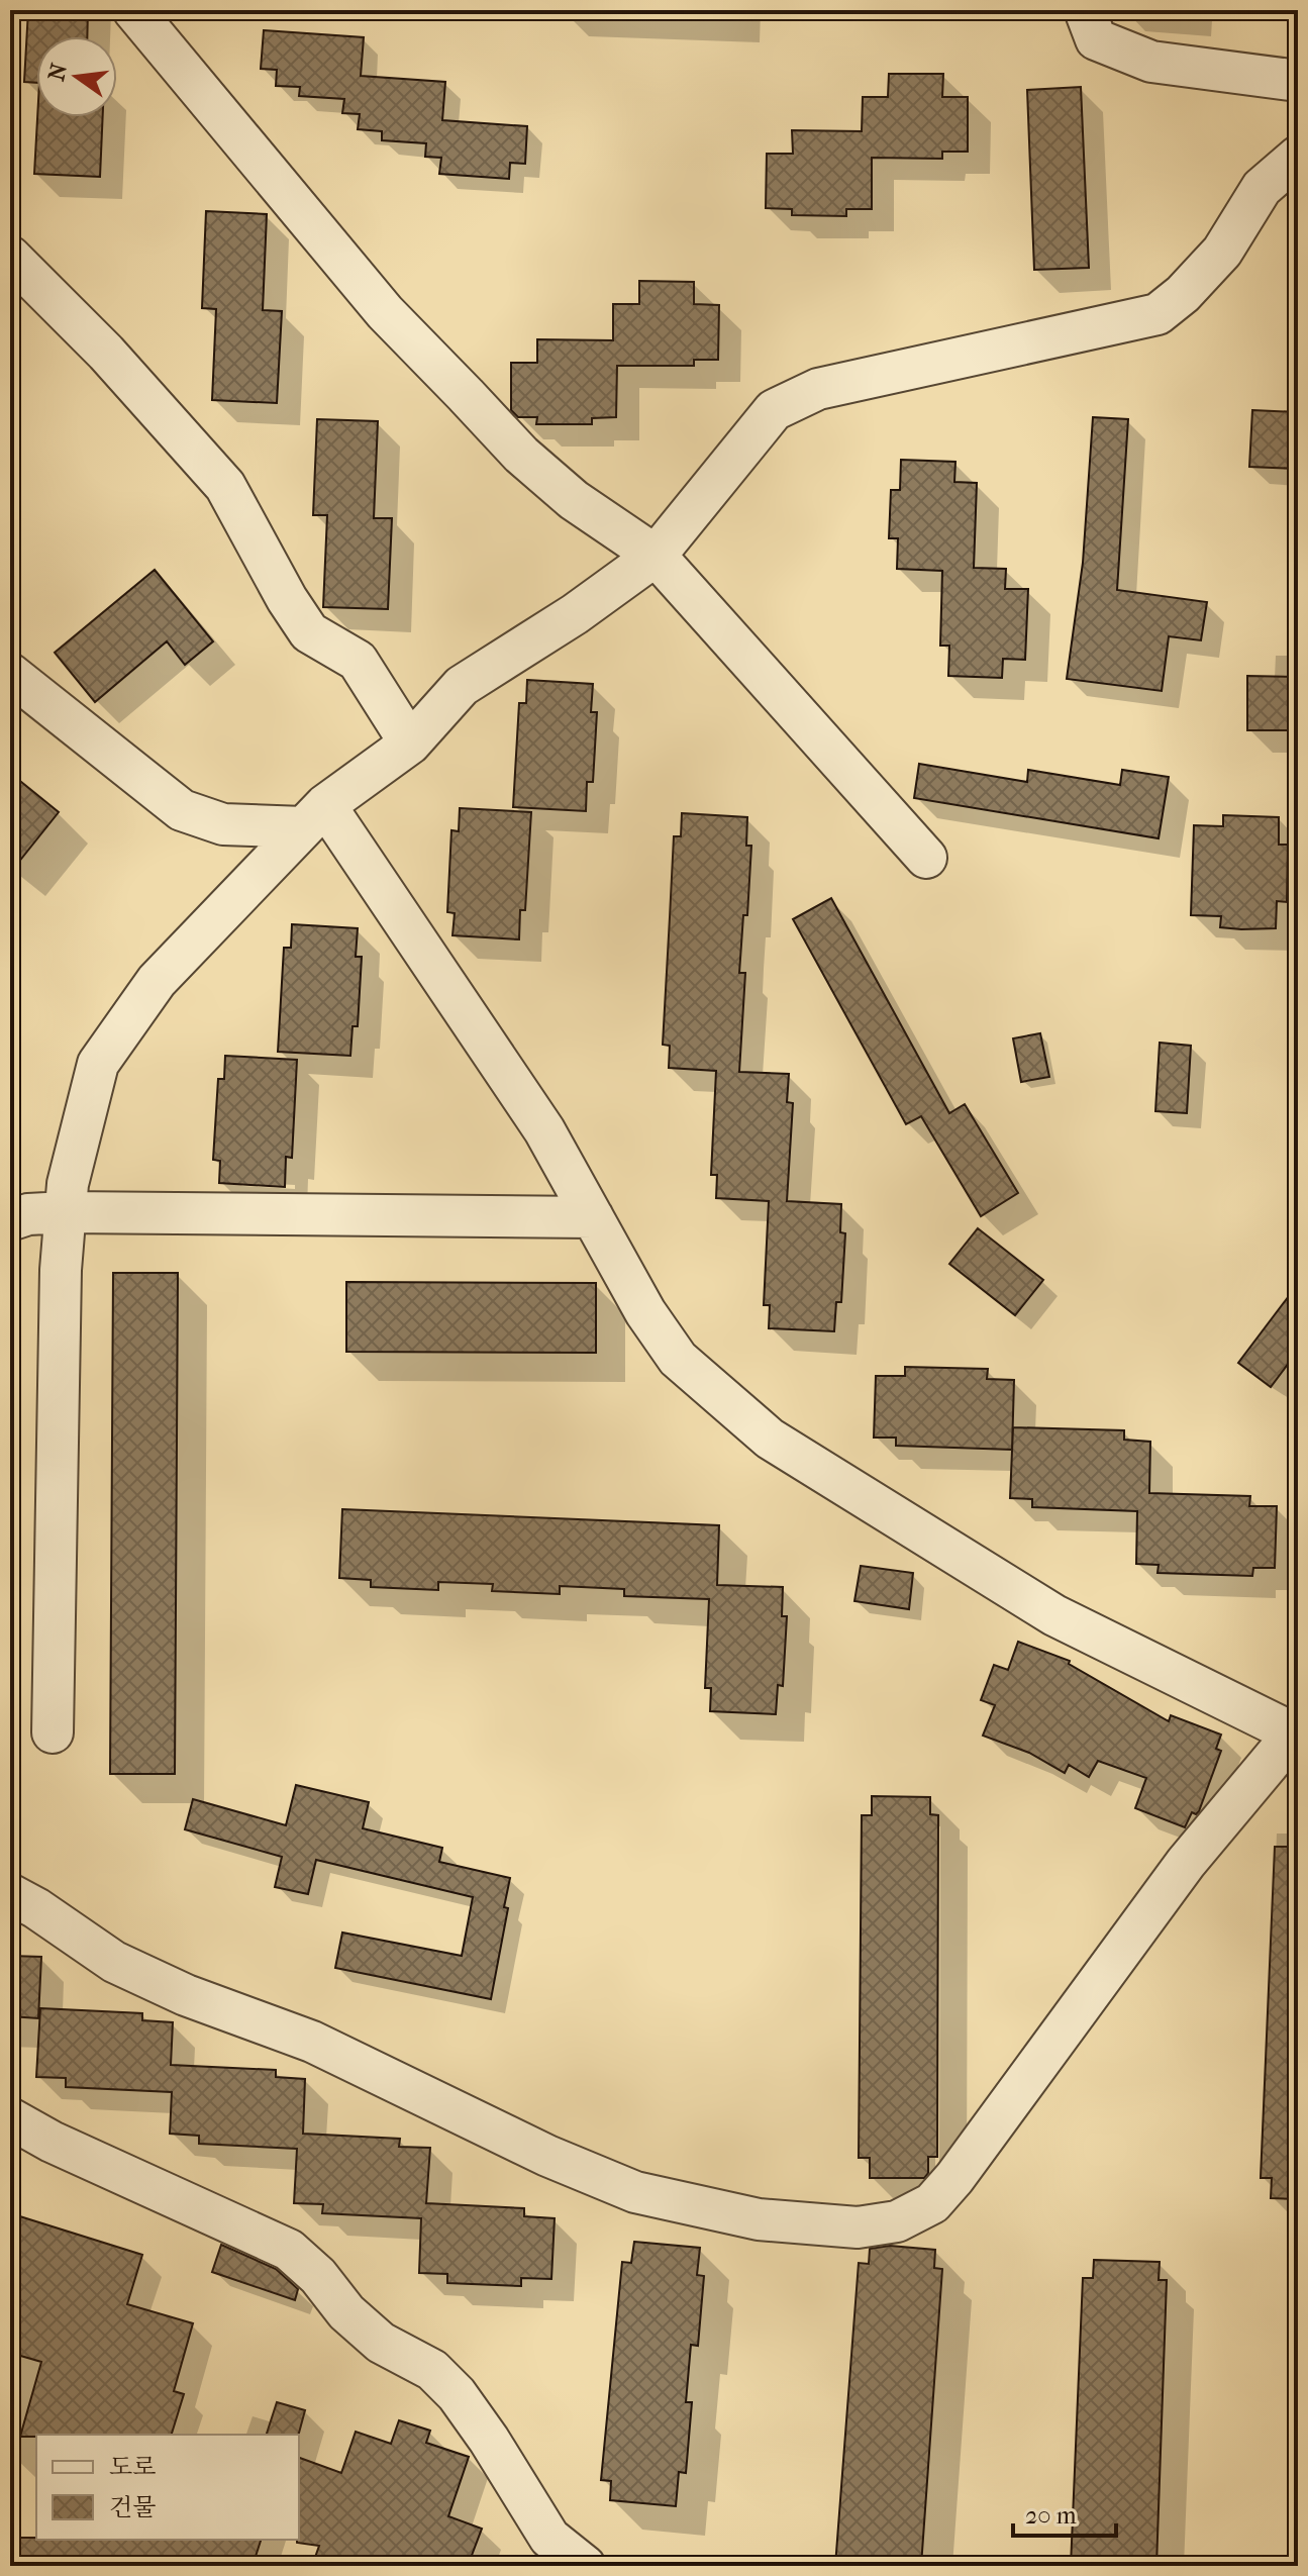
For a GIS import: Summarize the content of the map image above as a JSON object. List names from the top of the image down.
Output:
{
  "legend": ["도로", "건물"],
  "scale_bar": "20 m",
  "north": "left"
}
